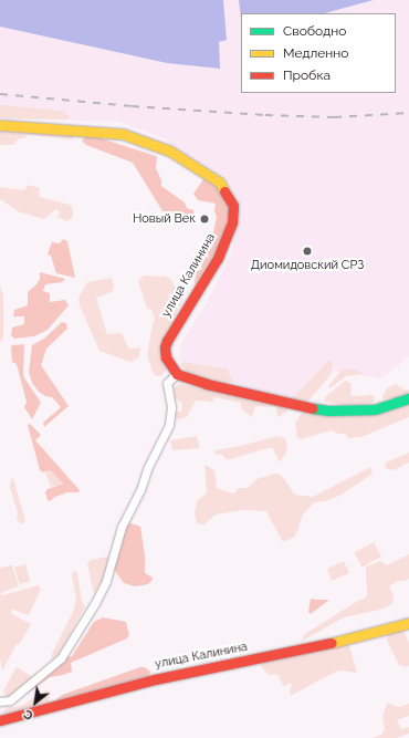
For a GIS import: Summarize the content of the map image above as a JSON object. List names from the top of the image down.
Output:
{
  "streets": {
    "main road": ["улица Калинина"]
  },
  "places": ["Новый Век", "Диомидовский СРЗ"],
  "legend": ["Свободно", "Медленно", "Пробка"],
  "north": "bottom left"
}
